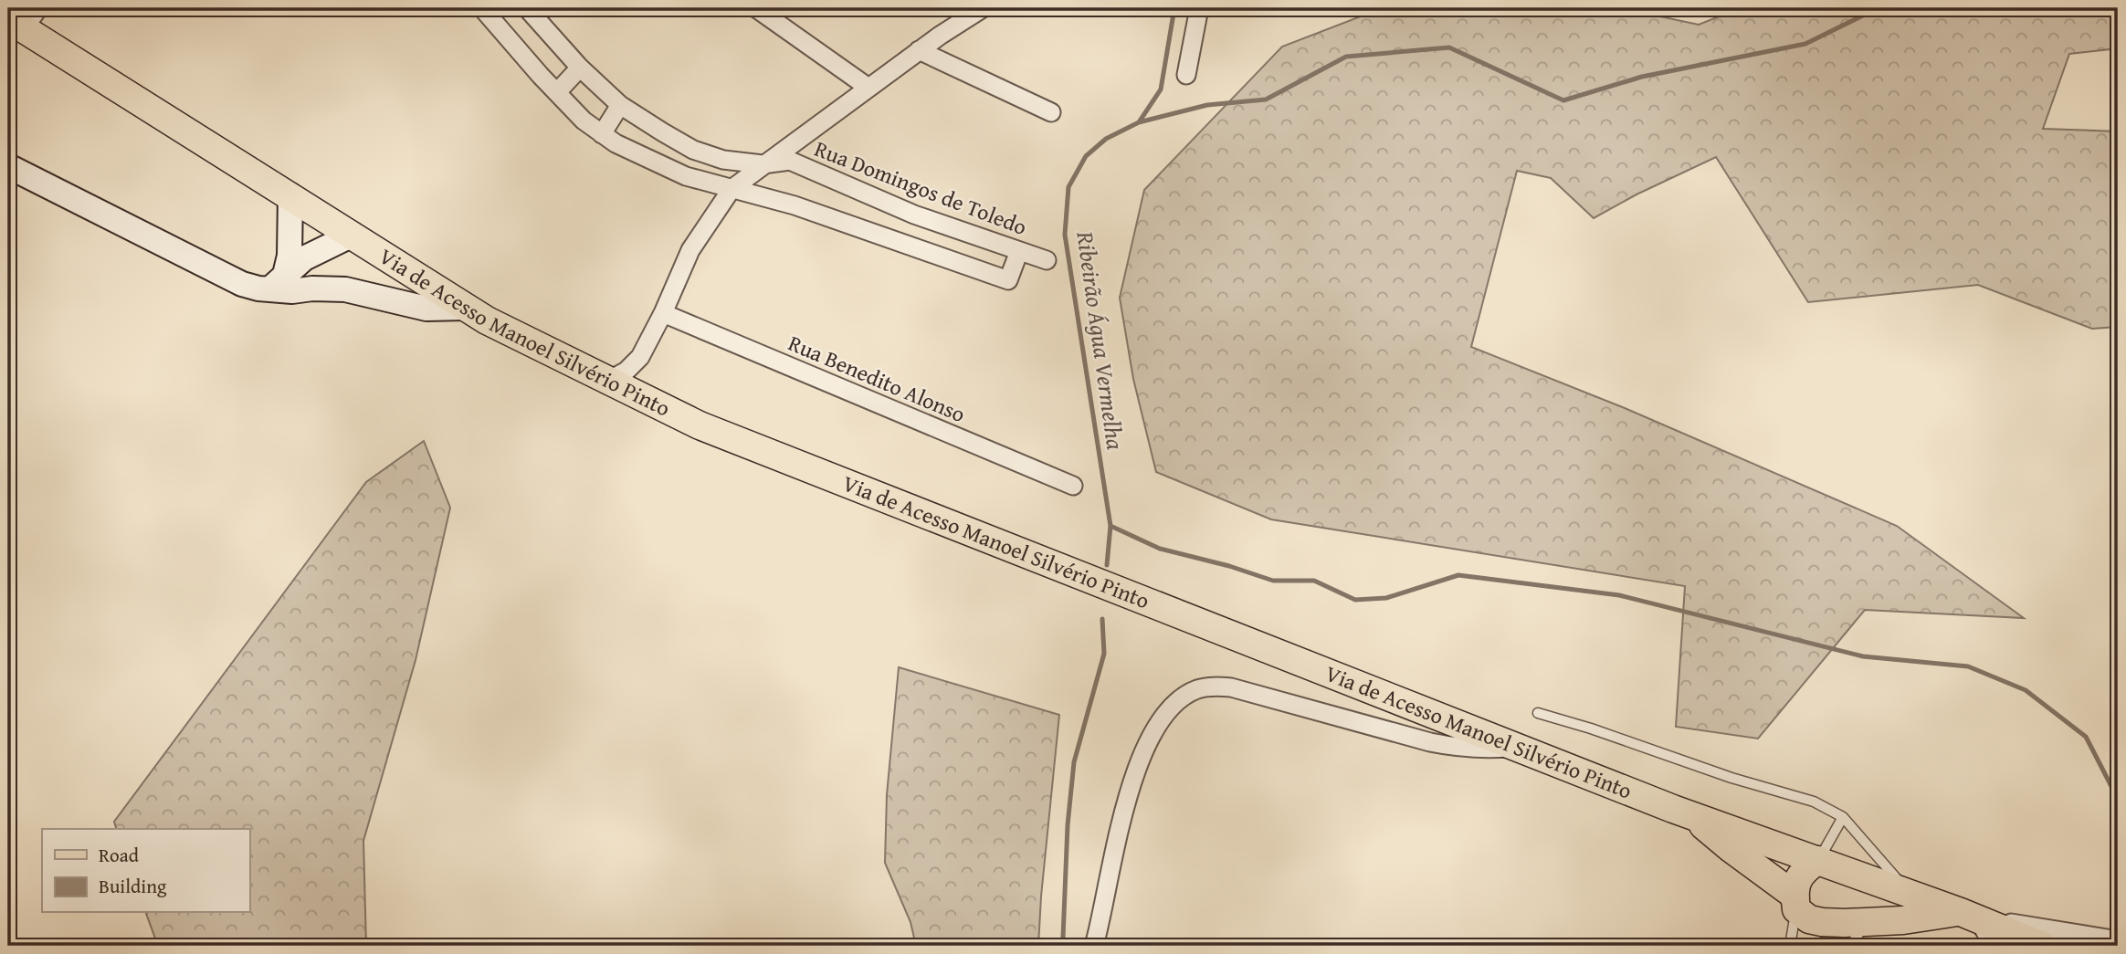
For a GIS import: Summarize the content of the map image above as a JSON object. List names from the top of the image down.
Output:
{
  "streets": {
    "main road": ["Via de Acesso Manoel Silvério Pinto"],
    "street": ["Rua Domingos de Toledo", "Rua Benedito Alonso"]
  },
  "water": ["Ribeirão Água Vermelha"],
  "legend": ["Road", "Building"]
}
